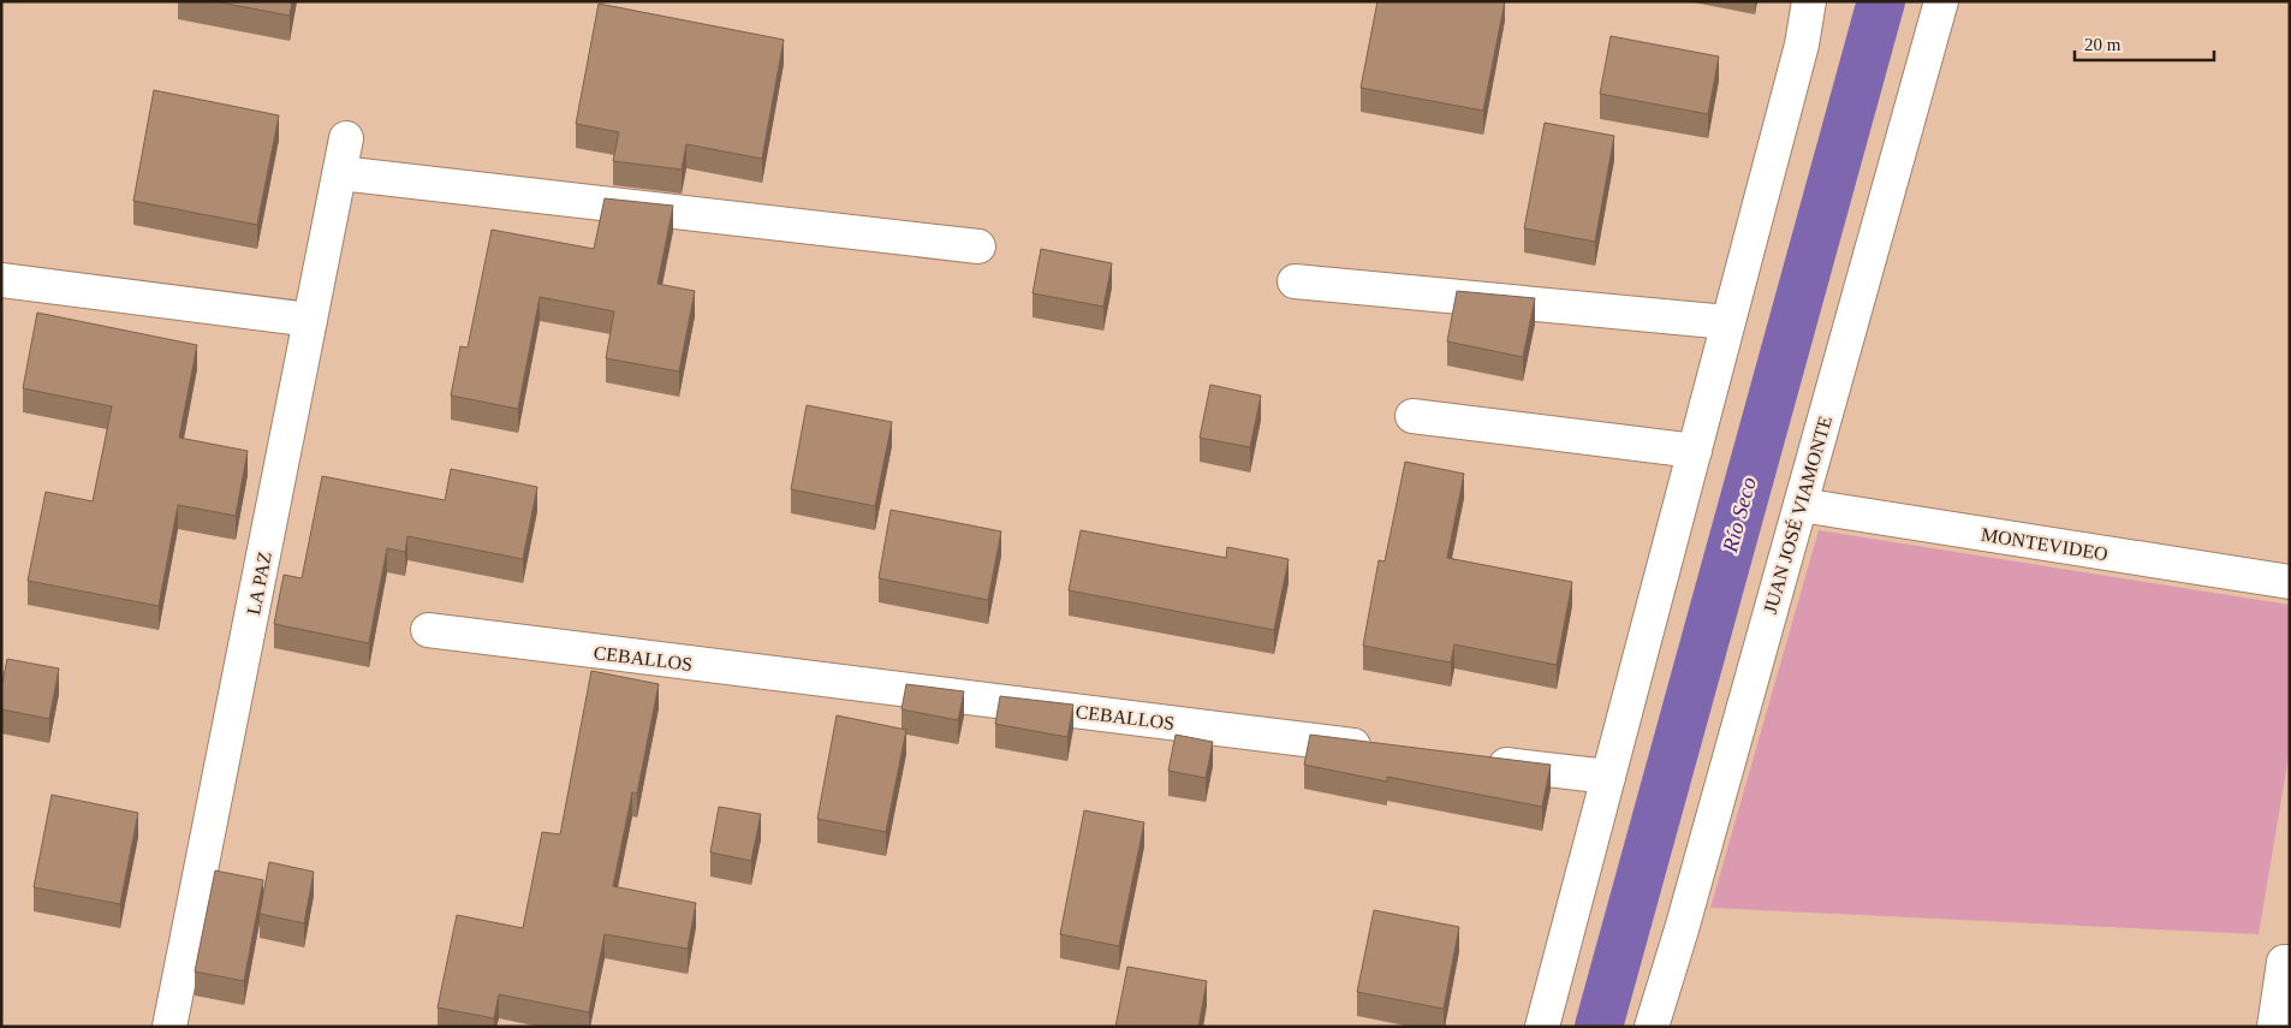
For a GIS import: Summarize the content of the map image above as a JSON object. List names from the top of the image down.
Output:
{
  "streets": {
    "street": [
      "JUAN JOSÉ VIAMONTE",
      "MONTEVIDEO",
      "LA PAZ",
      "CEBALLOS"
    ]
  },
  "crossings": [
    ["JUAN JOSÉ VIAMONTE", "MONTEVIDEO"]
  ],
  "water": ["Río Seco"],
  "scale_bar": "20 m"
}
